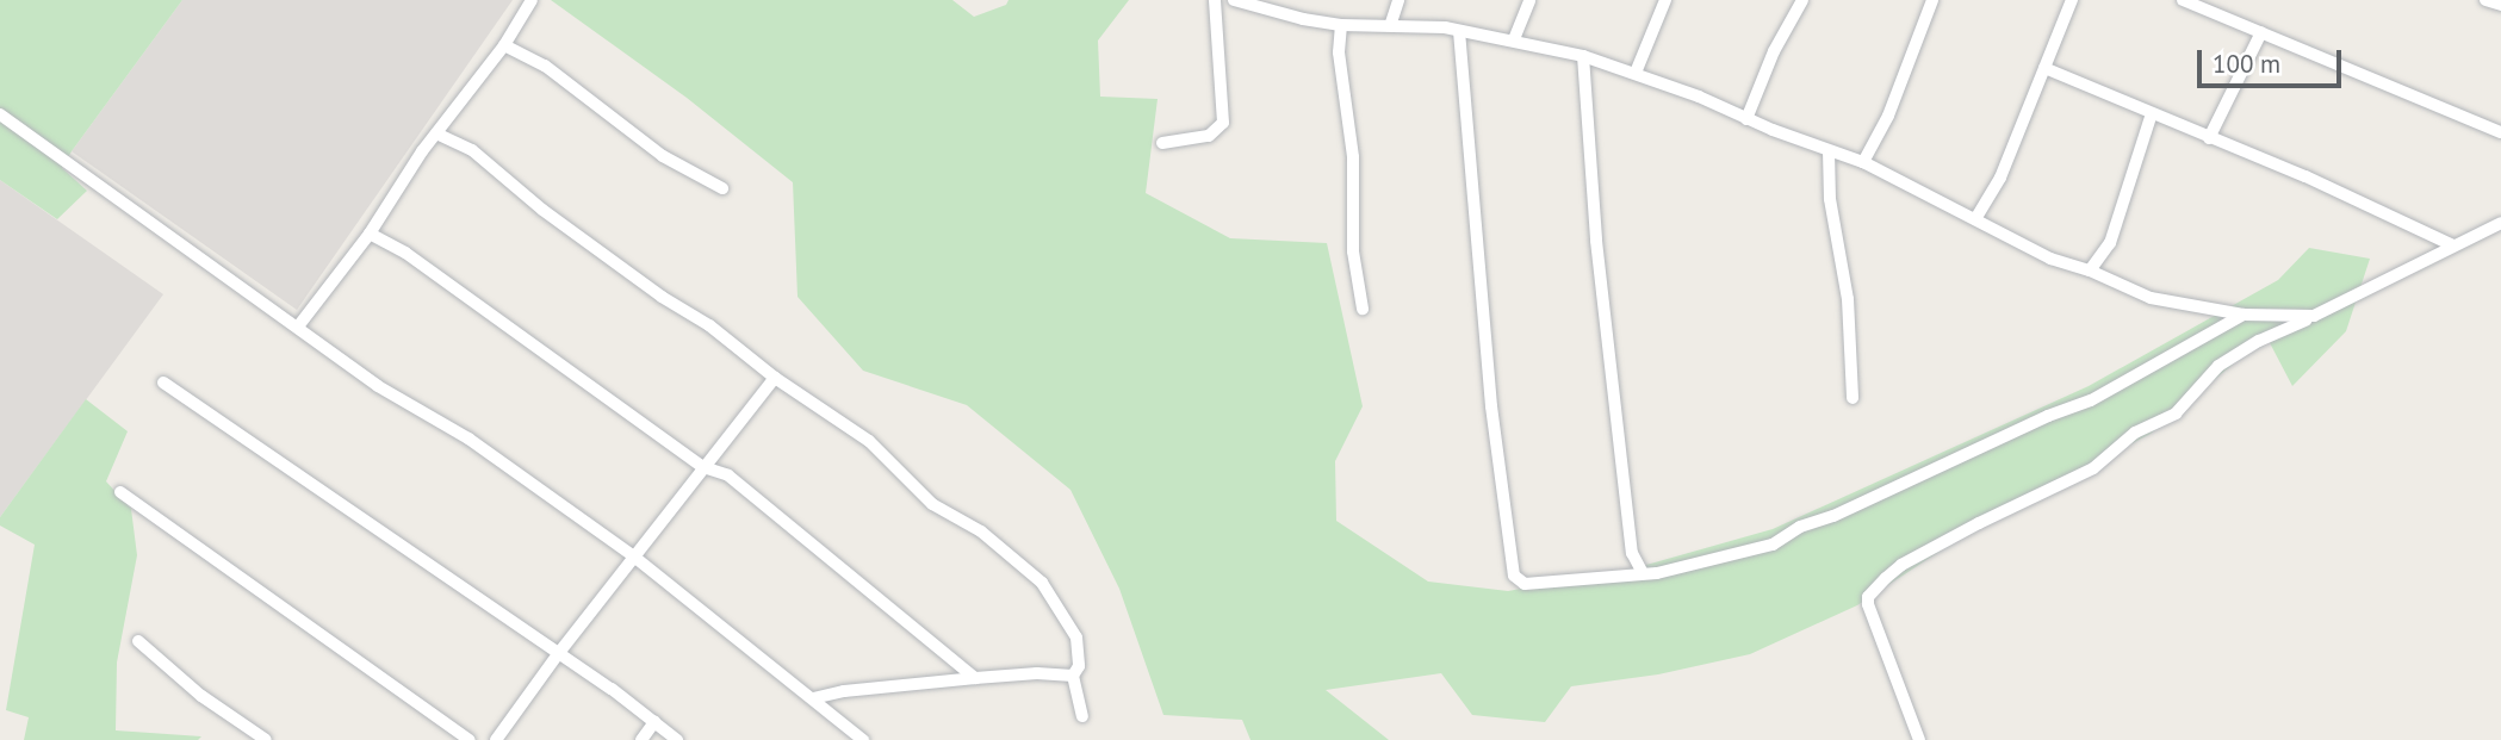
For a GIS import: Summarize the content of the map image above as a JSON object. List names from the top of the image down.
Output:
{
  "scale_bar": "100 m"
}
